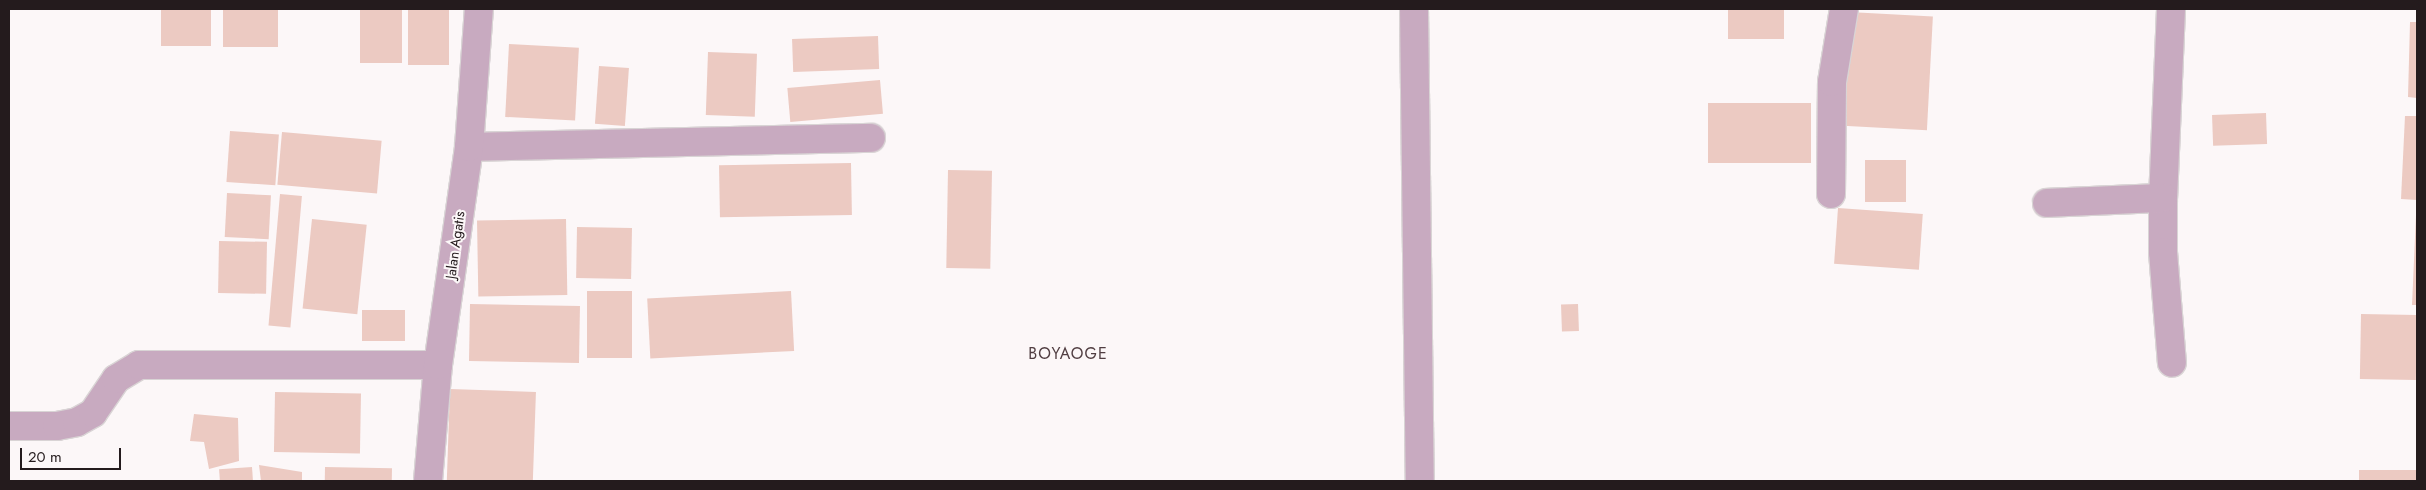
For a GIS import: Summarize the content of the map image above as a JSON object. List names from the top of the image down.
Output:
{
  "streets": {
    "street": ["Jalan Agatis"]
  },
  "districts": ["BOYAOGE"],
  "scale_bar": "20 m"
}
